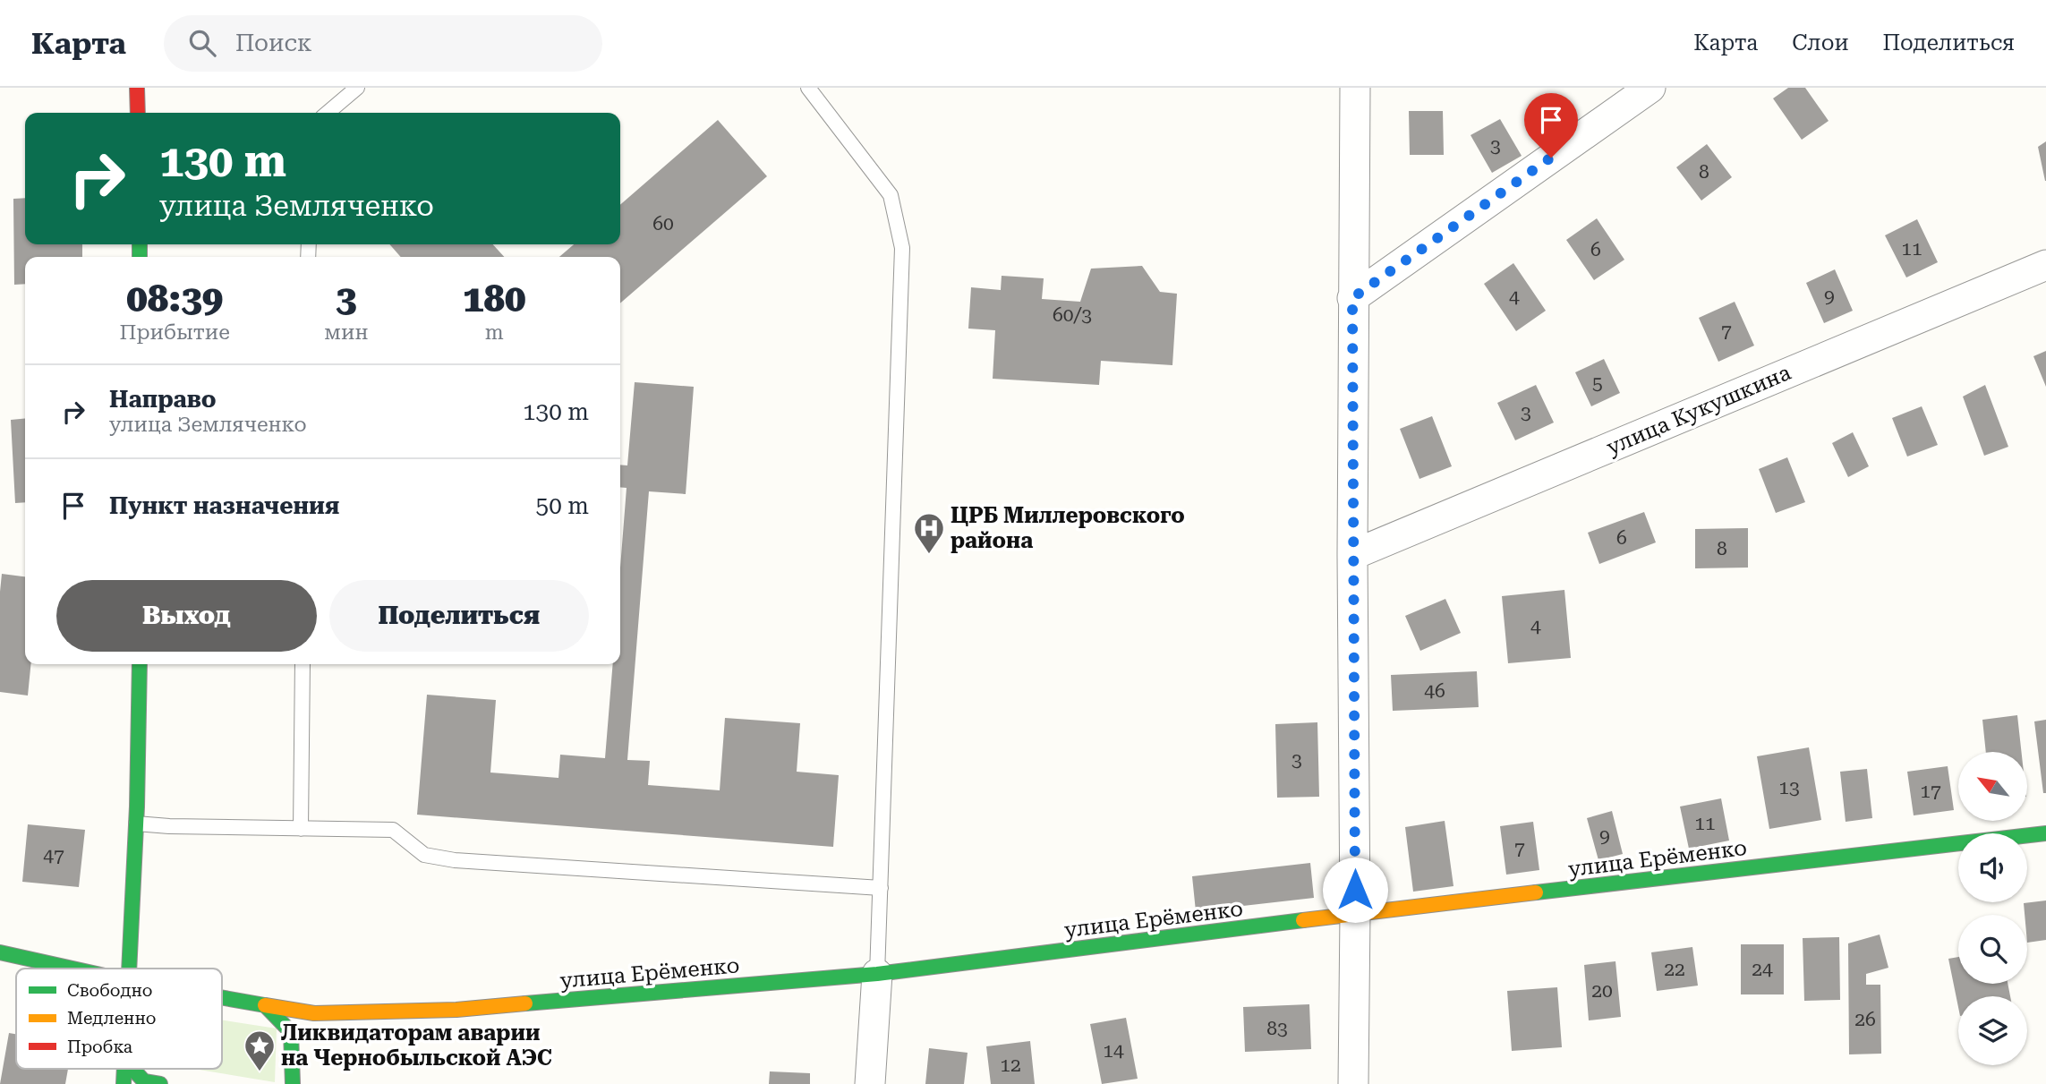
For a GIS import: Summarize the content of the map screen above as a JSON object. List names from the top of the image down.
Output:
{
  "streets": {
    "street": ["улица Кукушкина", "улица Ерёменко"]
  },
  "places": {
    "hospital": ["ЦРБ Миллеровского района"],
    "place": ["Ликвидаторам аварии на Чернобыльской АЭС"]
  },
  "house_numbers": [
    "3",
    "8",
    "60",
    "11",
    "6",
    "9",
    "4",
    "60/3",
    "7",
    "5",
    "3",
    "6",
    "8",
    "4",
    "46",
    "3",
    "13",
    "17",
    "11",
    "9",
    "7",
    "47",
    "22",
    "24",
    "20",
    "26",
    "83",
    "14",
    "12"
  ],
  "legend": ["Свободно", "Медленно", "Пробка"],
  "north": "top left",
  "page": {
    "header": "Карта",
    "search": "Поиск",
    "nav": ["Карта", "Слои", "Поделиться"],
    "turn": ["130 m", "улица Земляченко"],
    "eta": [
      "08:39",
      "Прибытие",
      "3",
      "мин",
      "180",
      "m"
    ],
    "list": [
      {
        "name": "Направо",
        "note": "улица Земляченко",
        "value": "130 m"
      },
      {
        "name": "Пункт назначения",
        "value": "50 m"
      }
    ],
    "buttons": ["Выход", "Поделиться"]
  }
}
